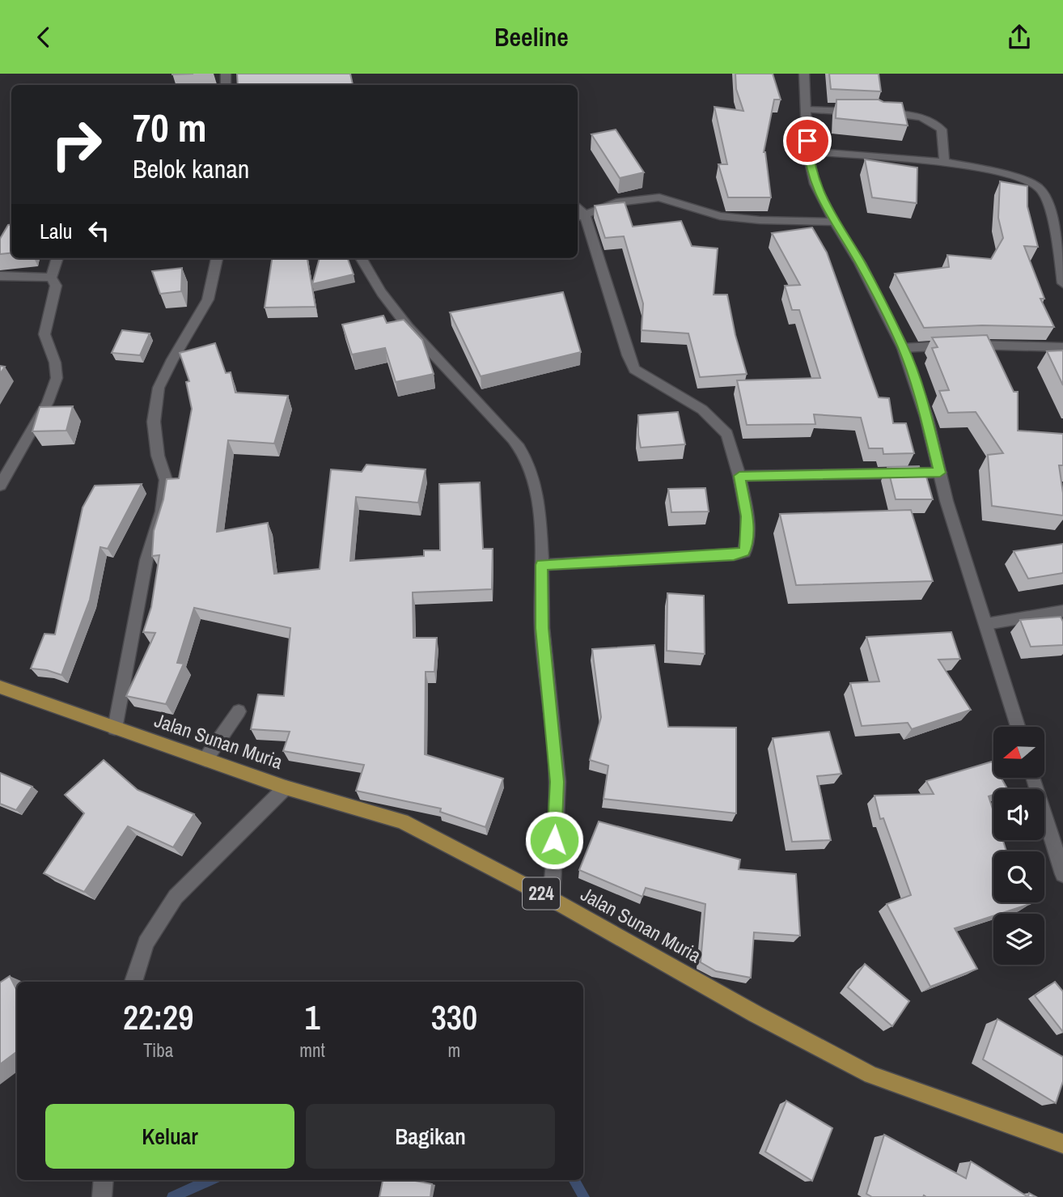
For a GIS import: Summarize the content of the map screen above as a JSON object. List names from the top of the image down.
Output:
{
  "streets": {
    "main road": ["Jalan Sunan Muria", "224"]
  },
  "north": "left",
  "page": {
    "header": "Beeline",
    "turn": ["70 m", "Belok kanan"],
    "then": "Lalu",
    "eta": [
      "22:29",
      "Tiba",
      "1",
      "mnt",
      "330",
      "m"
    ],
    "buttons": ["Keluar", "Bagikan"]
  }
}
